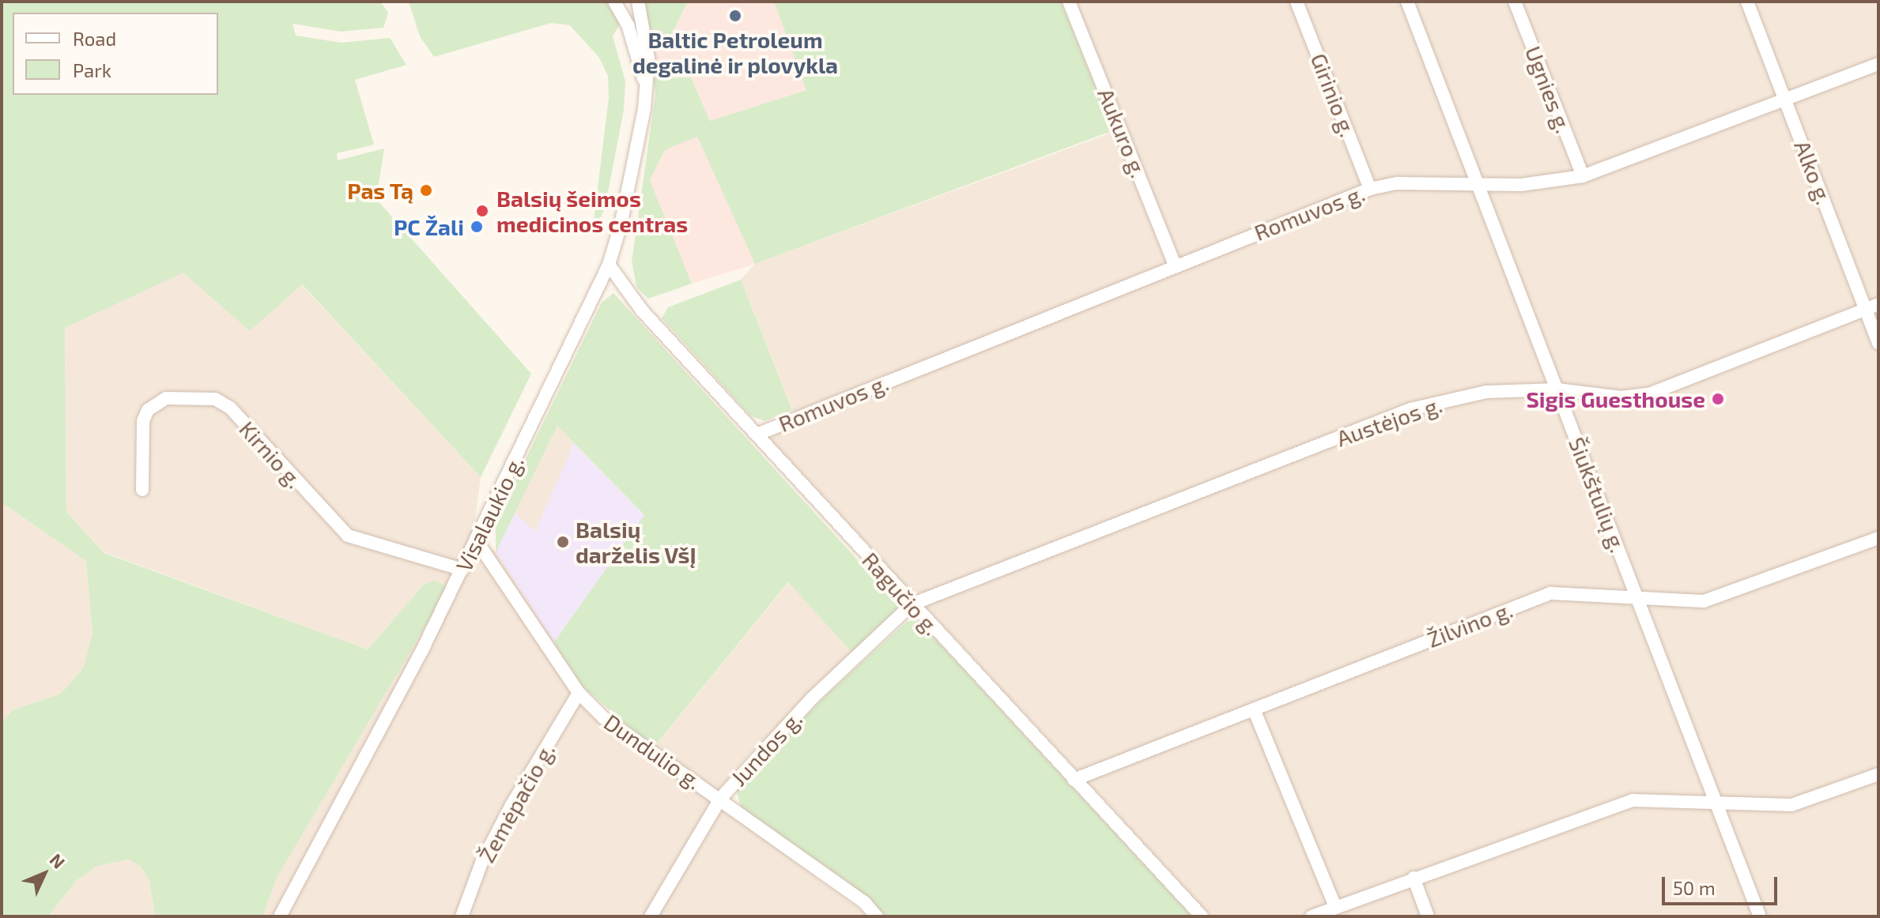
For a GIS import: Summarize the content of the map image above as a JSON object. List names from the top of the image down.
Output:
{
  "streets": {
    "street": [
      "Ugnies g.",
      "Girinio g.",
      "Aukuro g.",
      "Alko g.",
      "Romuvos g.",
      "Austėjos g.",
      "Kirnio g.",
      "Šiukštulių g.",
      "Visalaukio g.",
      "Ragučio g.",
      "Žilvino g.",
      "Jundos g.",
      "Dundulio g.",
      "Žemėpačio g."
    ]
  },
  "crossings": [
    ["Ugnies g.", "Romuvos g."],
    ["Girinio g.", "Romuvos g."],
    ["Aukuro g.", "Romuvos g."],
    ["Alko g.", "Romuvos g."],
    ["Alko g.", "Austėjos g."],
    ["Romuvos g.", "Šiukštulių g."],
    ["Romuvos g.", "Ragučio g."],
    ["Austėjos g.", "Šiukštulių g."],
    ["Austėjos g.", "Ragučio g."],
    ["Austėjos g.", "Jundos g."],
    ["Kirnio g.", "Visalaukio g."],
    ["Šiukštulių g.", "Žilvino g."],
    ["Visalaukio g.", "Ragučio g."],
    ["Visalaukio g.", "Dundulio g."],
    ["Ragučio g.", "Žilvino g."],
    ["Ragučio g.", "Jundos g."],
    ["Jundos g.", "Dundulio g."],
    ["Dundulio g.", "Žemėpačio g."]
  ],
  "places": [
    "Baltic Petroleum degalinė ir plovykla",
    "Pas Tą",
    "Balsių šeimos medicinos centras",
    "PC Žali",
    "Sigis Guesthouse",
    "Balsių darželis VšĮ"
  ],
  "legend": ["Road", "Park"],
  "scale_bar": "50 m",
  "north": "top right"
}
